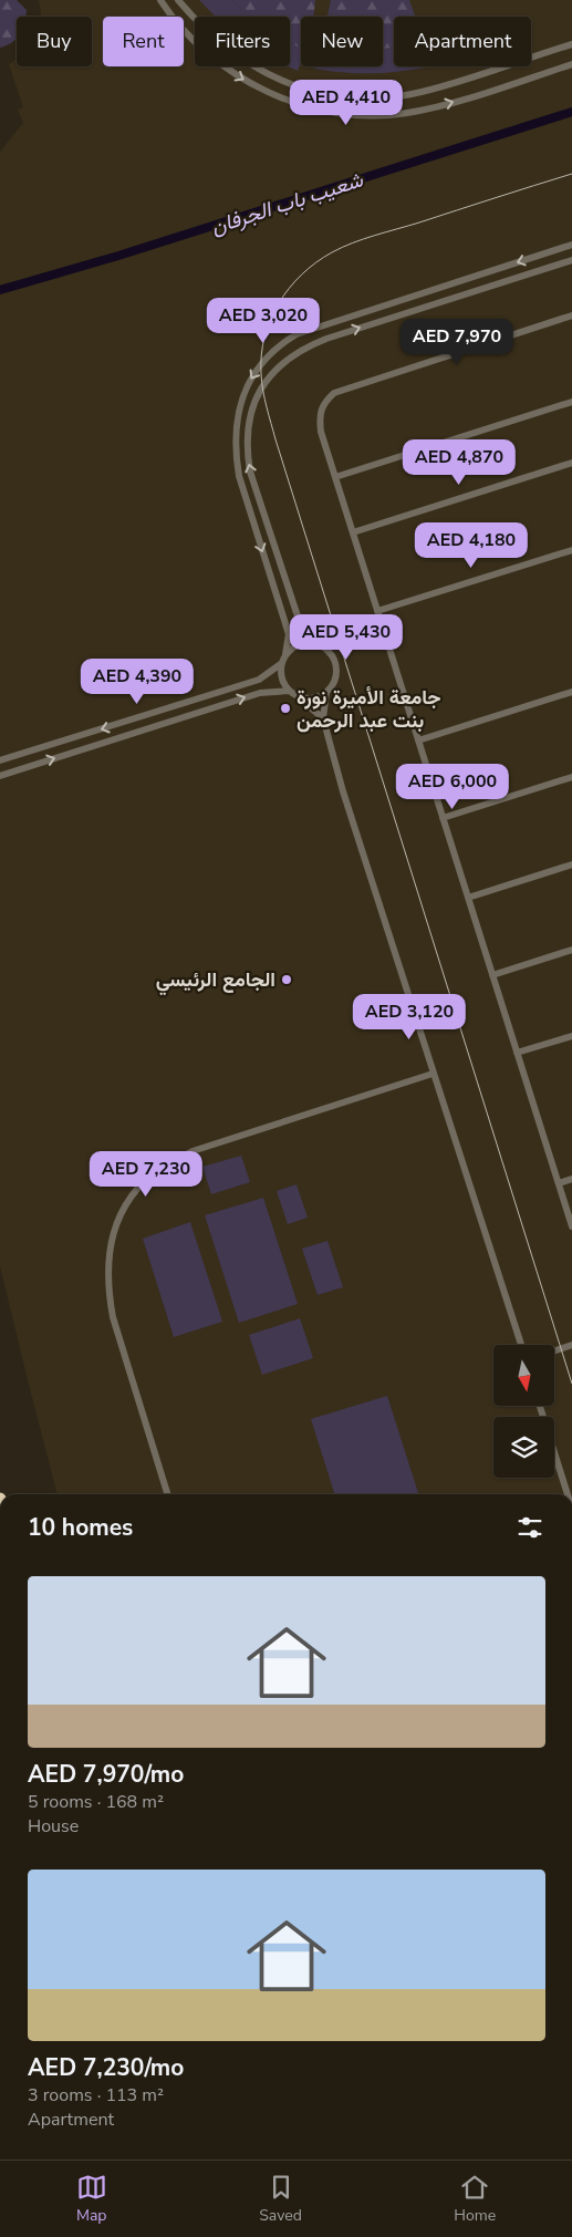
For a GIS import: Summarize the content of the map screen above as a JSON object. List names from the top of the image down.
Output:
{
  "water": ["شعيب باب الجرفان"],
  "places": ["جامعة الأميرة نورة بنت عبد الرحمن", "الجامع الرئيسي"],
  "north": "bottom",
  "page": {
    "chip": [
      "Buy",
      "Rent",
      "Filters",
      "New",
      "Apartment"
    ],
    "price": [
      "AED 4,410",
      "AED 3,020",
      "AED 7,970",
      "AED 4,870",
      "AED 4,180",
      "AED 5,430",
      "AED 4,390",
      "AED 6,000",
      "AED 3,120",
      "AED 7,230"
    ],
    "heading": "10 homes",
    "list": [
      {
        "name": "AED 7,970/mo",
        "note": "5 rooms · 168 m² · House"
      },
      {
        "name": "AED 7,230/mo",
        "note": "3 rooms · 113 m² · Apartment"
      }
    ],
    "tabs": ["Map", "Saved", "Home"]
  }
}
